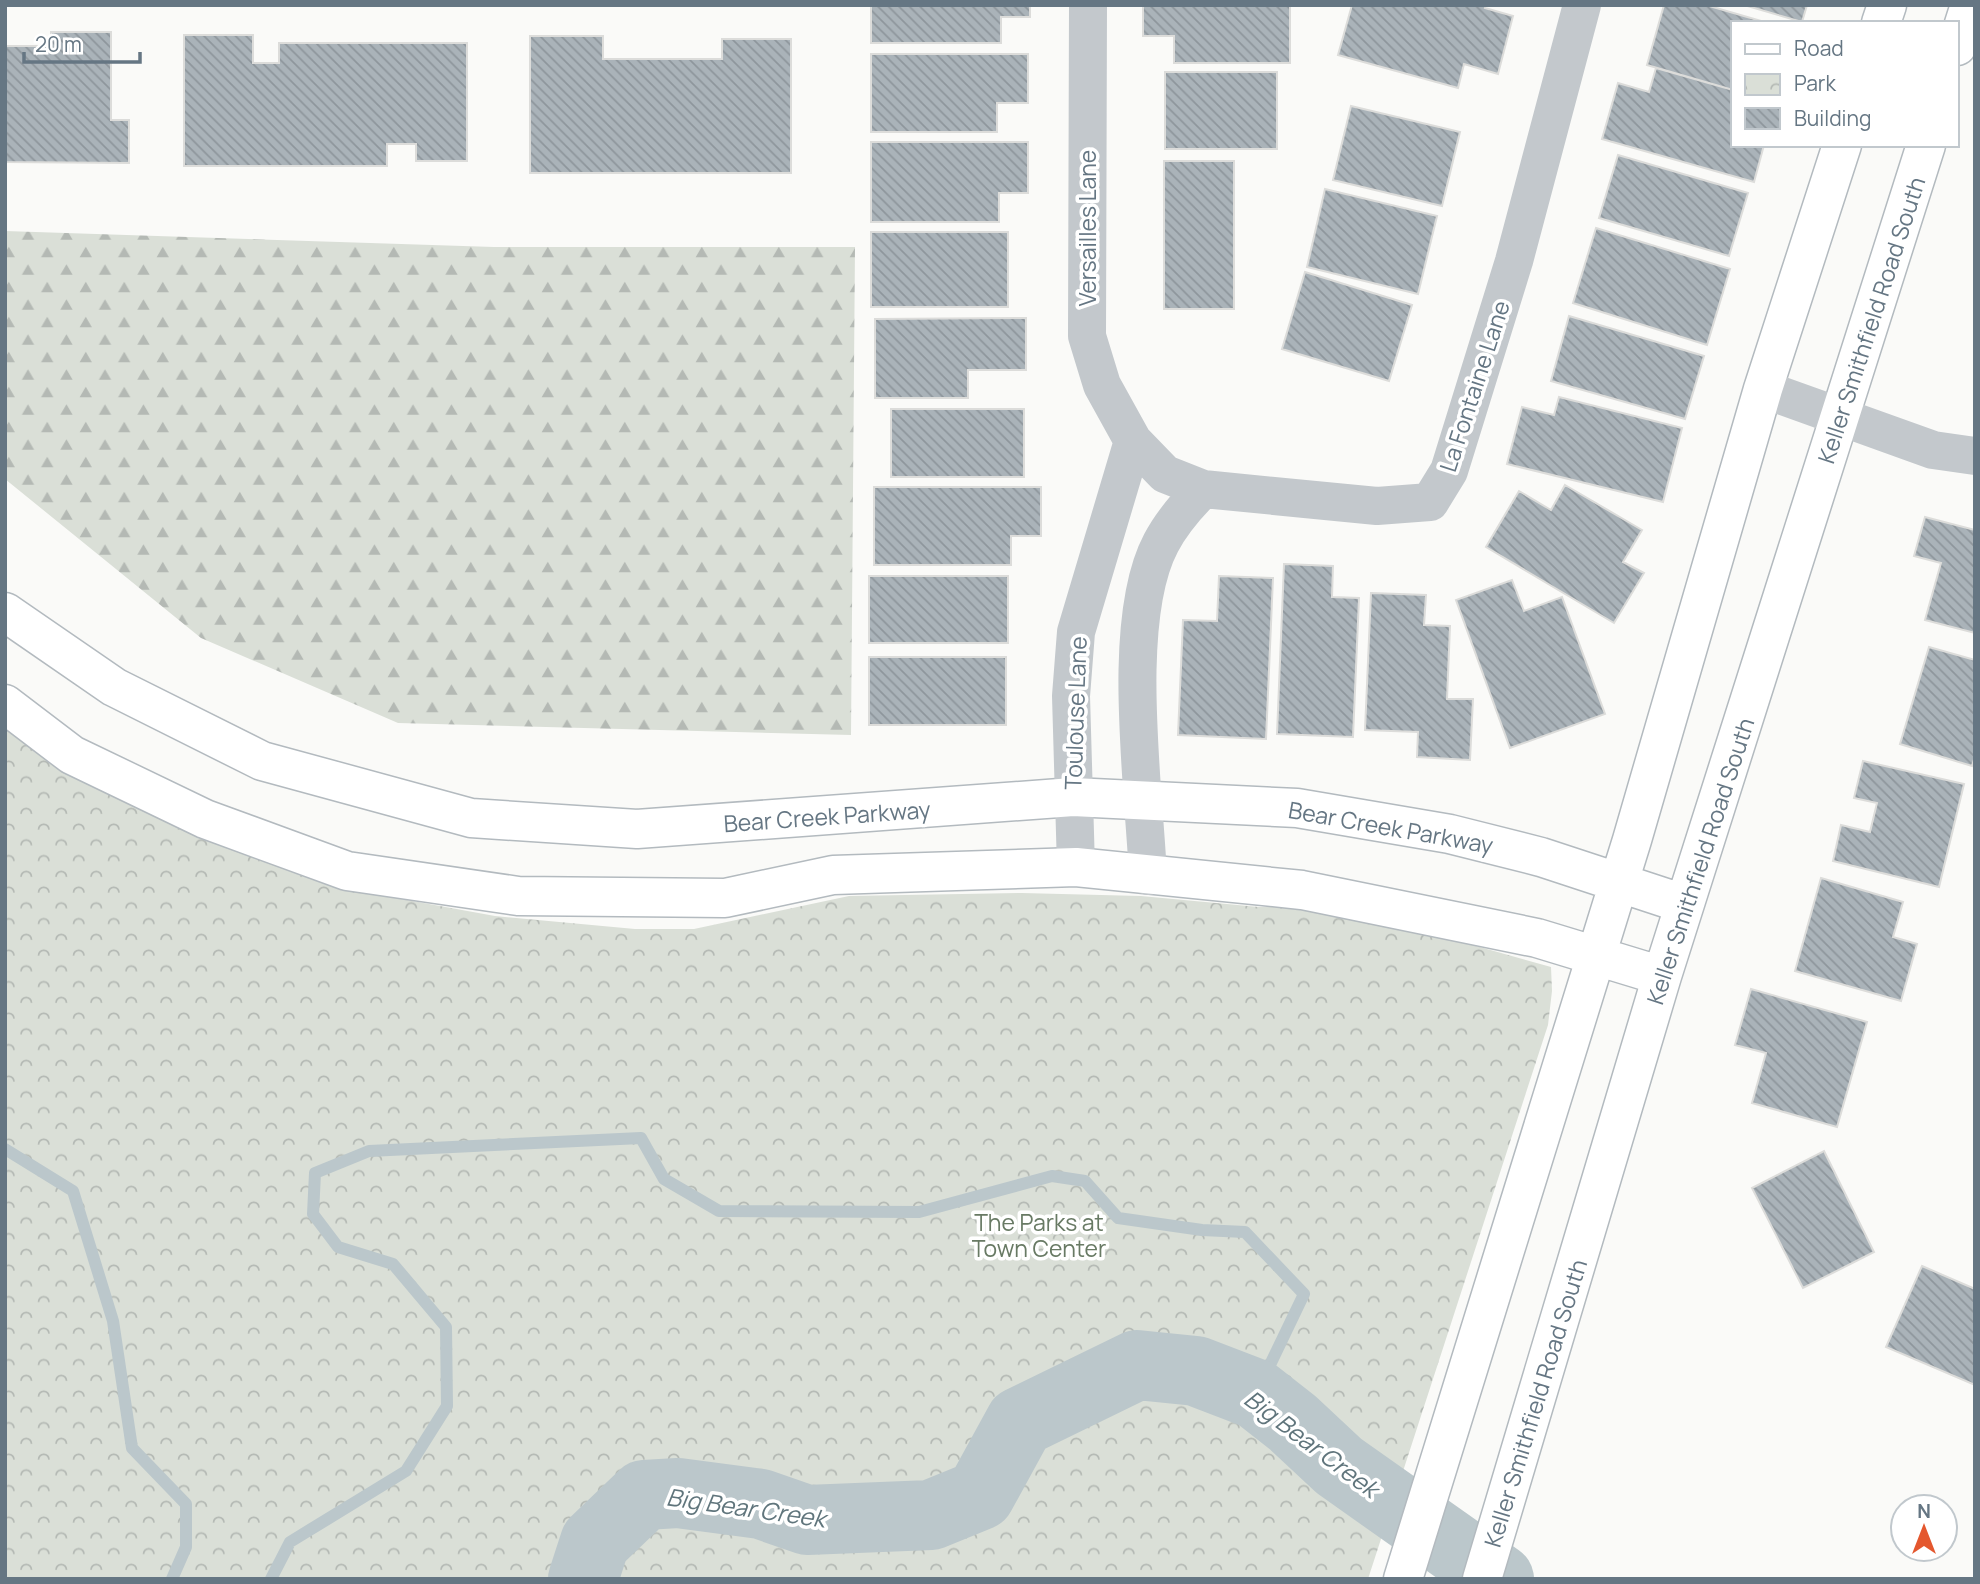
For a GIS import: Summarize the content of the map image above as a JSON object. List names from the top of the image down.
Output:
{
  "streets": {
    "main road": ["Keller Smithfield Road South", "Bear Creek Parkway"],
    "street": ["Versailles Lane", "La Fontaine Lane", "Toulouse Lane"]
  },
  "crossings": [
    ["Versailles Lane", "La Fontaine Lane"],
    ["Versailles Lane", "Toulouse Lane"],
    ["Keller Smithfield Road South", "Bear Creek Parkway"],
    ["La Fontaine Lane", "Toulouse Lane"],
    ["Toulouse Lane", "Bear Creek Parkway"]
  ],
  "water": ["Big Bear Creek"],
  "parks": ["The Parks at Town Center"],
  "legend": ["Road", "Park", "Building"],
  "scale_bar": "20 m",
  "north": "top"
}
